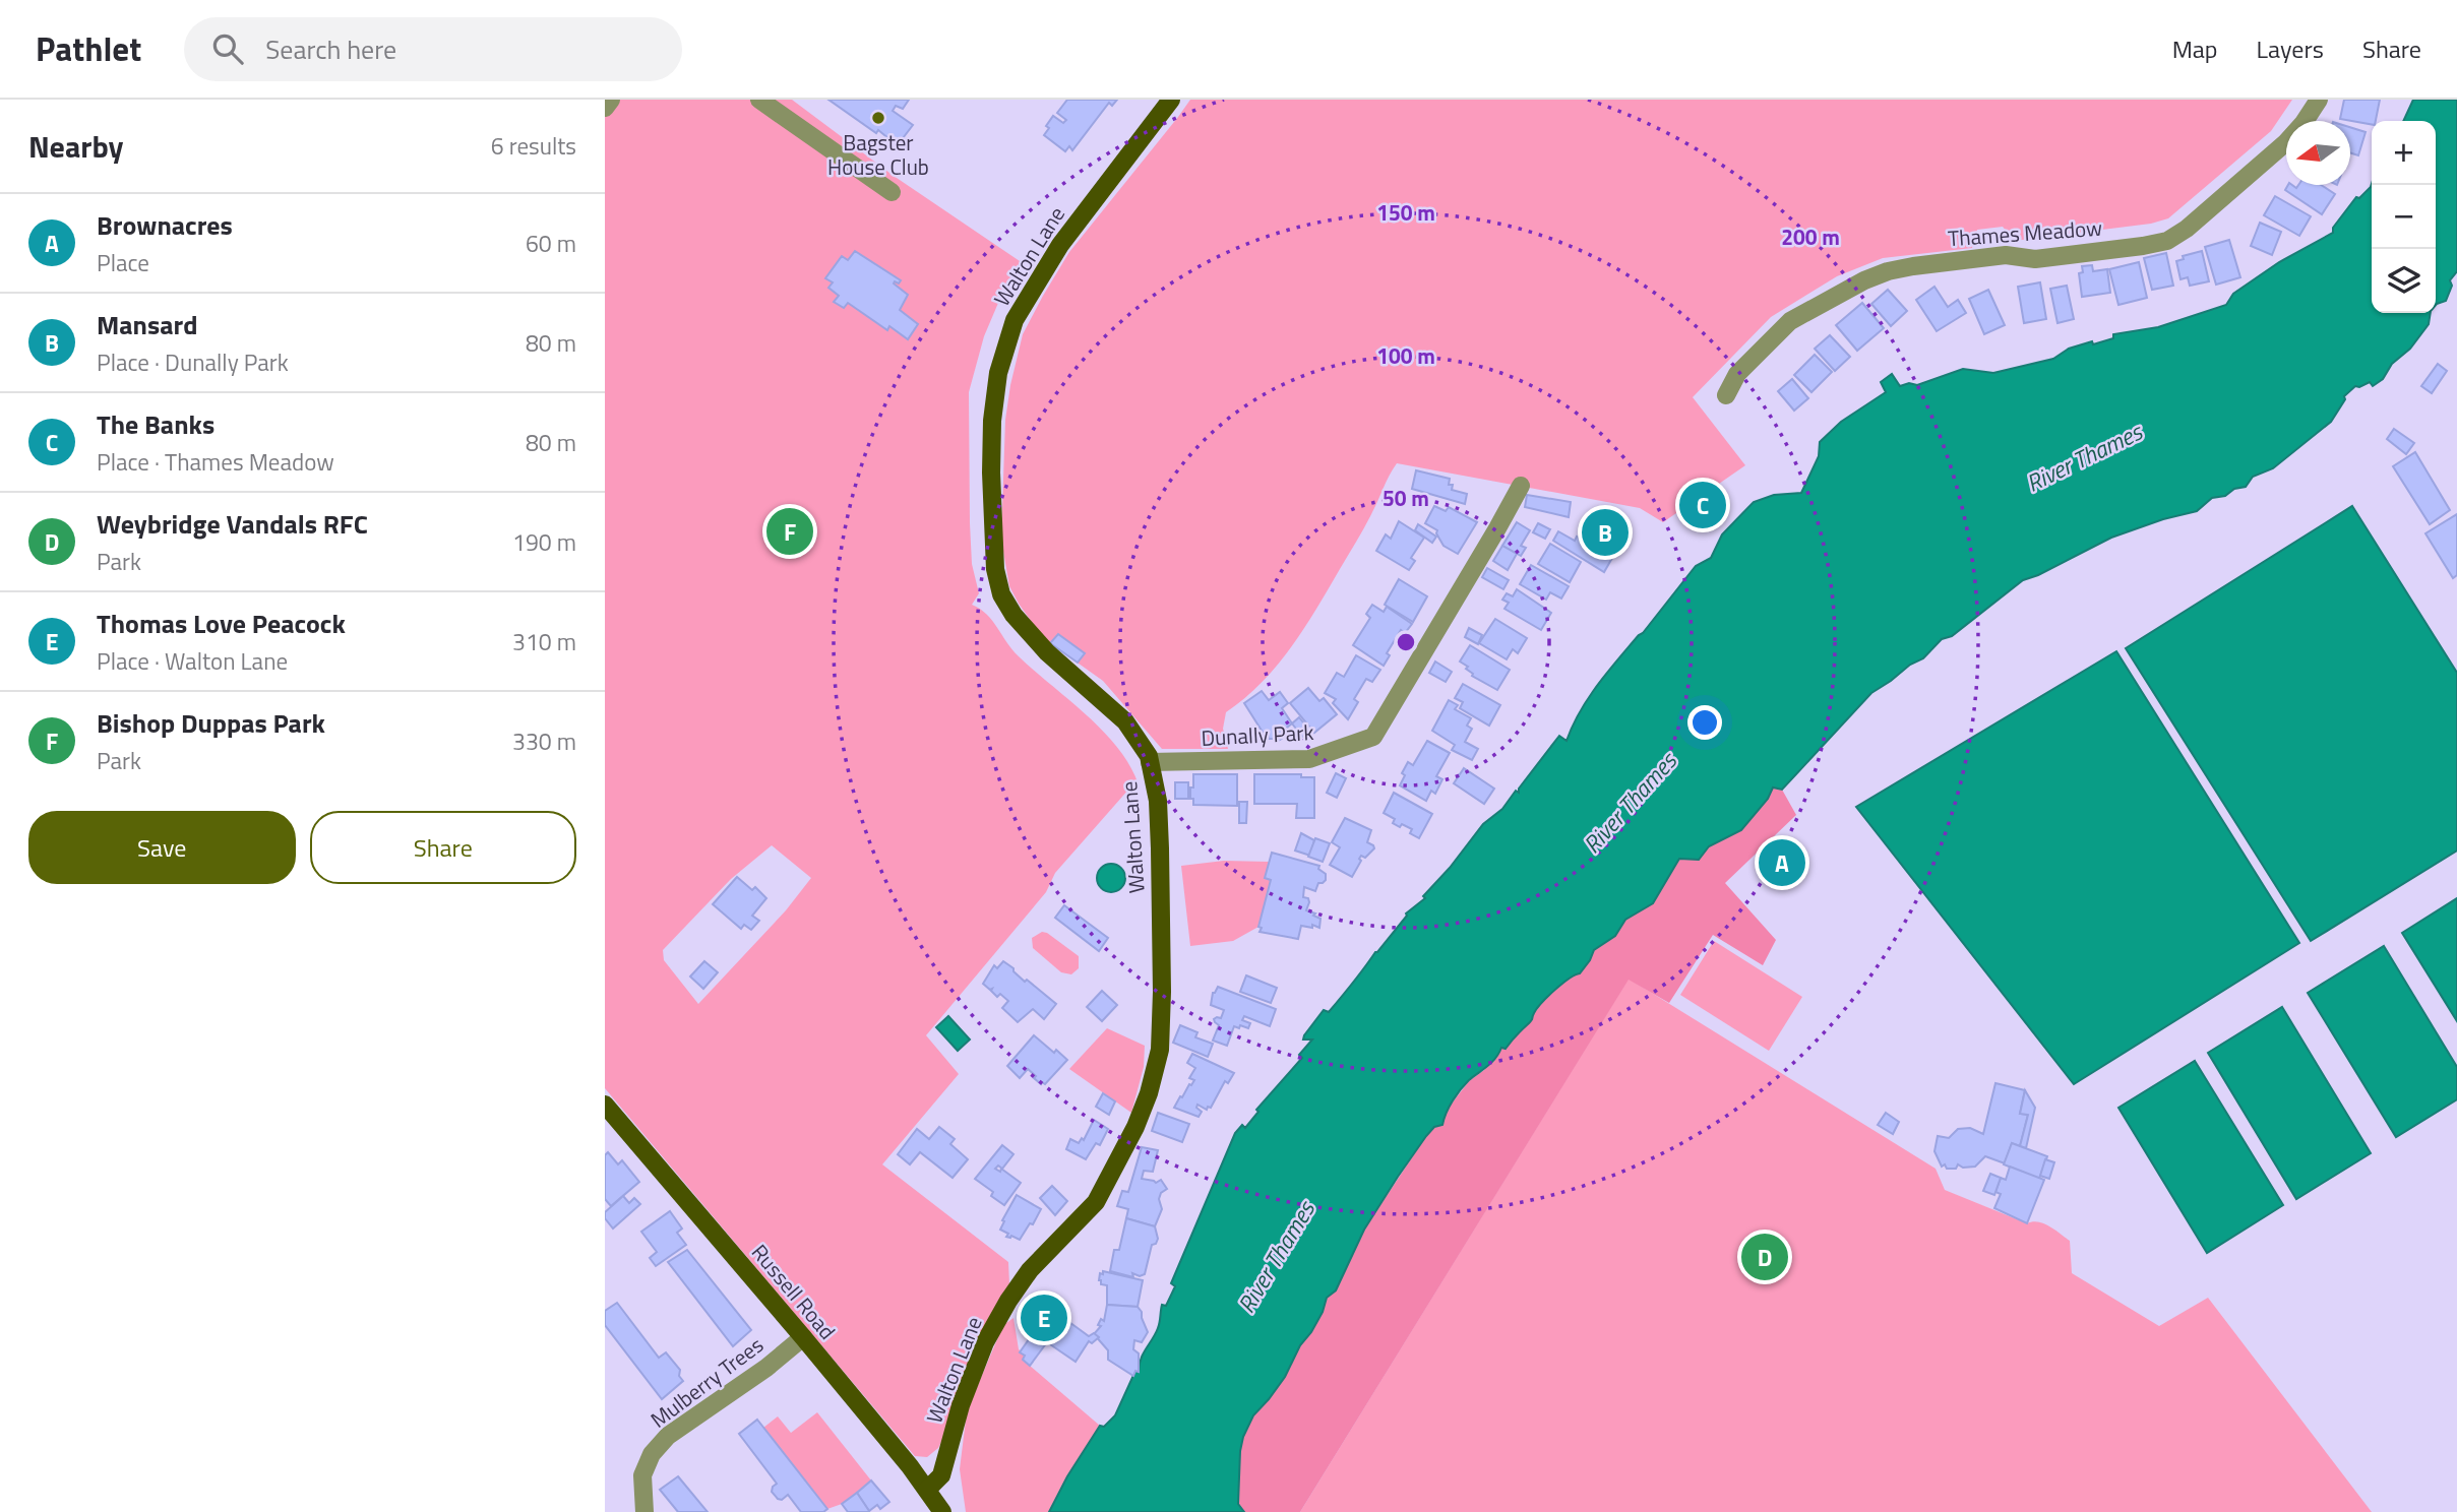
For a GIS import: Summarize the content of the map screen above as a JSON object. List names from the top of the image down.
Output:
{
  "streets": {
    "main road": ["Walton Lane", "Russell Road"],
    "street": ["Thames Meadow", "Dunally Park", "Mulberry Trees"]
  },
  "crossings": [
    ["Walton Lane", "Dunally Park"],
    ["Walton Lane", "Russell Road"],
    ["Russell Road", "Mulberry Trees"]
  ],
  "water": ["River Thames"],
  "places": ["Bagster House Club"],
  "north": "left",
  "page": {
    "header": "Pathlet",
    "search": "Search here",
    "nav": ["Map", "Layers", "Share"],
    "heading": ["Nearby", "6 results"],
    "map_buttons": ["+", "−"],
    "list": [
      {
        "mark": "A",
        "name": "Brownacres",
        "note": "Place",
        "value": "60 m"
      },
      {
        "mark": "B",
        "name": "Mansard",
        "note": "Place · Dunally Park",
        "value": "80 m"
      },
      {
        "mark": "C",
        "name": "The Banks",
        "note": "Place · Thames Meadow",
        "value": "80 m"
      },
      {
        "mark": "D",
        "name": "Weybridge Vandals RFC",
        "note": "Park",
        "value": "190 m"
      },
      {
        "mark": "E",
        "name": "Thomas Love Peacock",
        "note": "Place · Walton Lane",
        "value": "310 m"
      },
      {
        "mark": "F",
        "name": "Bishop Duppas Park",
        "note": "Park",
        "value": "330 m"
      }
    ],
    "pins": [
      "C",
      "F",
      "B",
      "A",
      "D",
      "E"
    ],
    "buttons": ["Save", "Share"]
  },
  "rings": [
    "150 m",
    "200 m",
    "100 m",
    "50 m"
  ]
}
